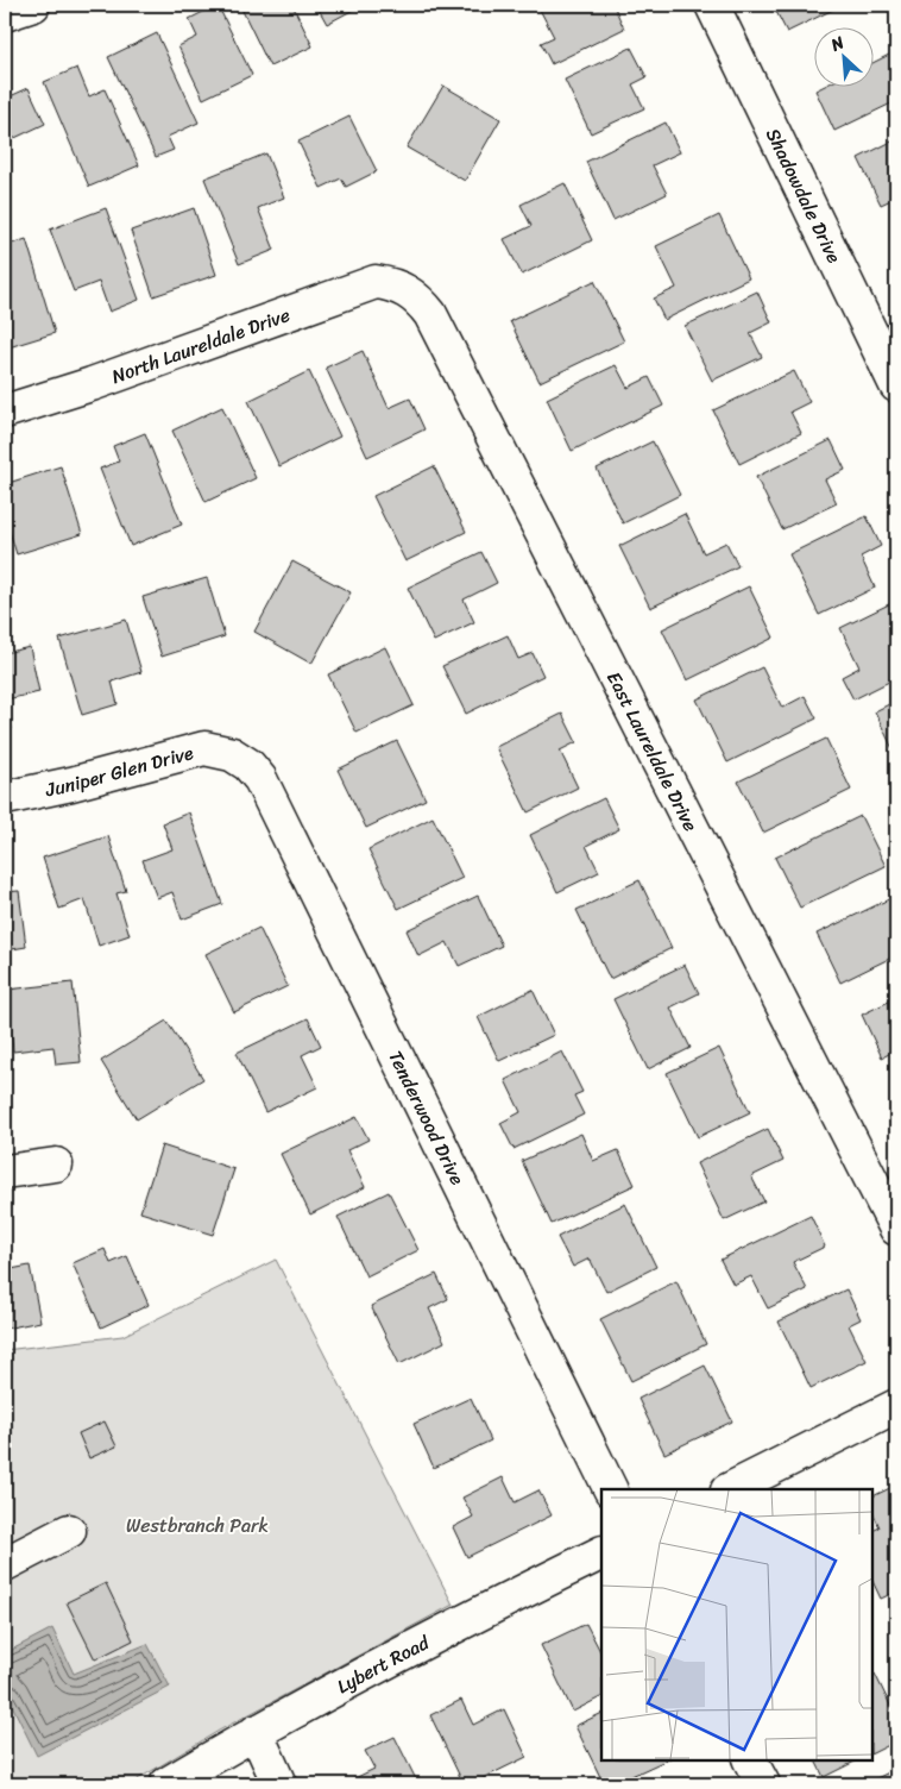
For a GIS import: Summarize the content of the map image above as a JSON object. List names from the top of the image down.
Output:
{
  "streets": {
    "street": [
      "Shadowdale Drive",
      "North Laureldale Drive",
      "East Laureldale Drive",
      "Juniper Glen Drive",
      "Tenderwood Drive",
      "Lybert Road"
    ]
  },
  "crossings": [
    ["North Laureldale Drive", "East Laureldale Drive"],
    ["Juniper Glen Drive", "Tenderwood Drive"]
  ],
  "parks": ["Westbranch Park"],
  "north": "top left"
}
